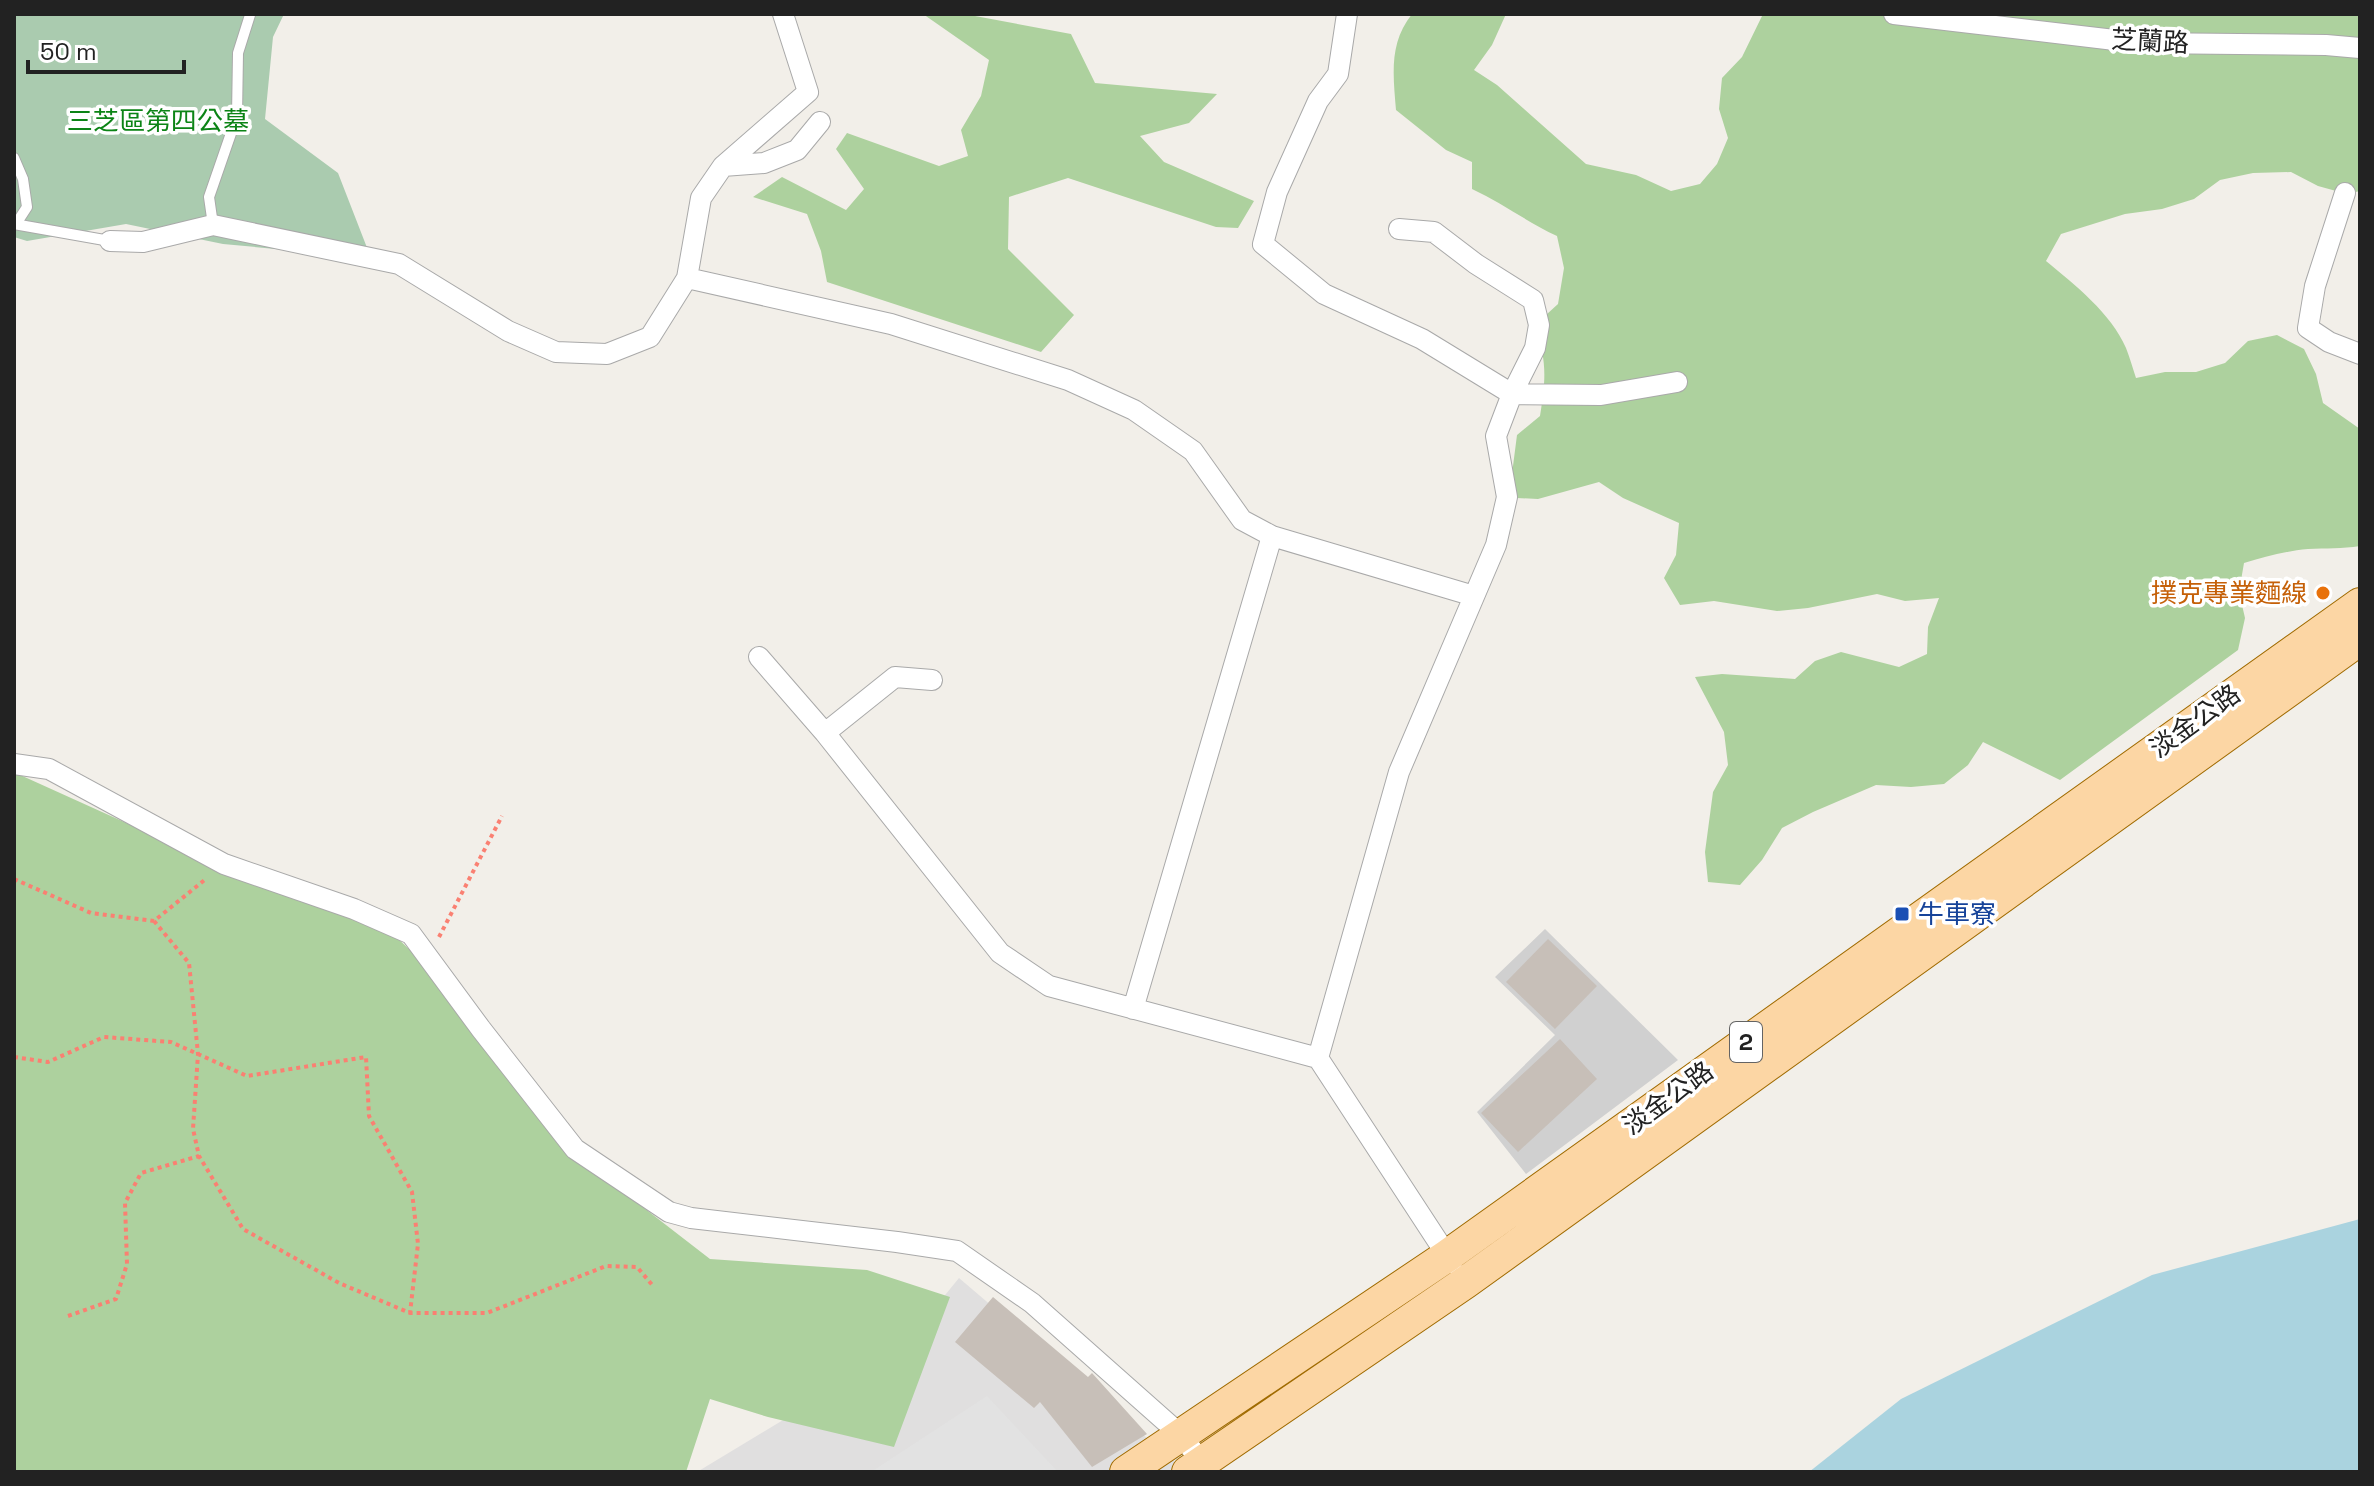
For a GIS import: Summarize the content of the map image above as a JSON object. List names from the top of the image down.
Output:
{
  "streets": {
    "main road": ["淡金公路", "2"],
    "street": ["芝蘭路"]
  },
  "parks": ["三芝區第四公墓"],
  "places": {
    "other": ["撲克專業麵線"],
    "transit": ["牛車寮"]
  },
  "scale_bar": "50 m"
}
